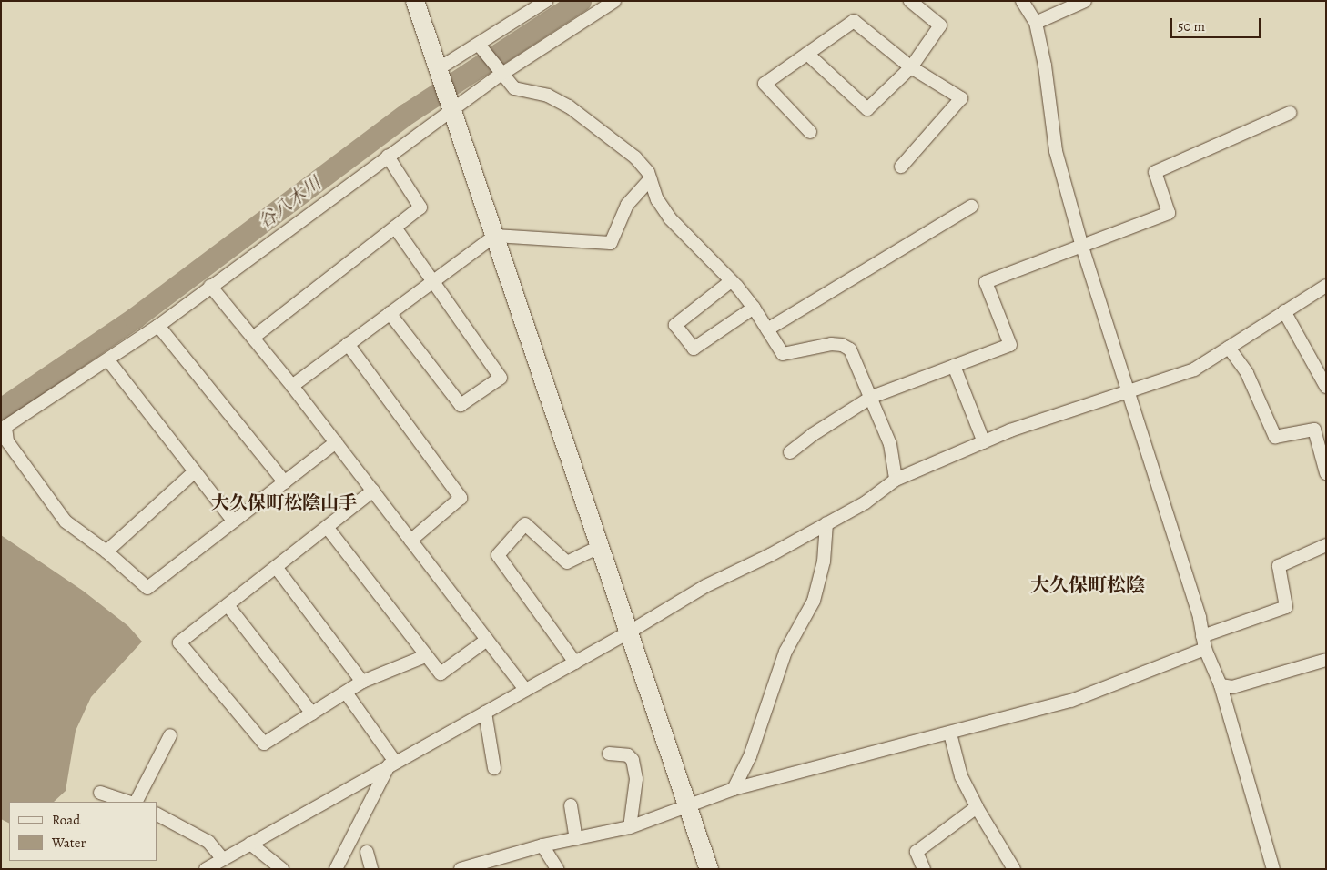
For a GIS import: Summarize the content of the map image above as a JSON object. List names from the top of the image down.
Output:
{
  "districts": ["大久保町松陰山手", "大久保町松陰"],
  "water": ["谷八木川"],
  "legend": ["Road", "Water"],
  "scale_bar": "50 m"
}
